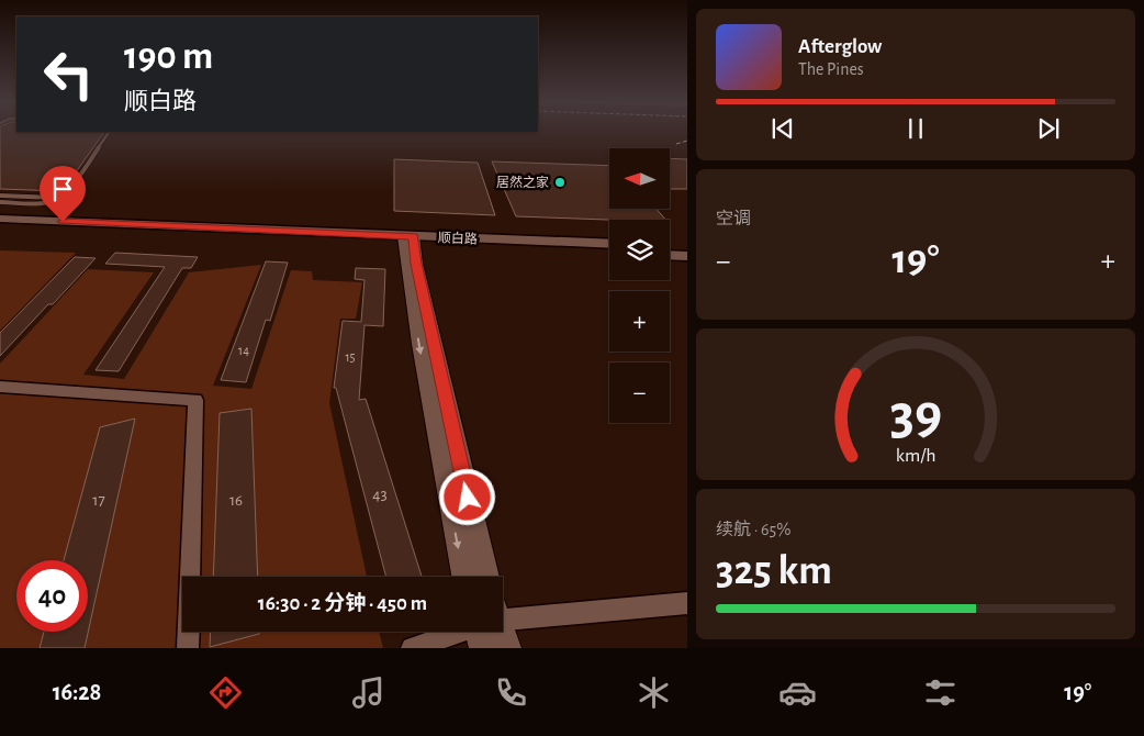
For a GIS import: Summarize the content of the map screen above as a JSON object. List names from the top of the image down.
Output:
{
  "streets": {
    "main road": ["顺白路"]
  },
  "places": ["居然之家"],
  "house_numbers": [
    "14",
    "15",
    "43",
    "17",
    "16"
  ],
  "north": "left",
  "page": {
    "turn": ["190 m", "顺白路"],
    "song": ["Afterglow", "The Pines"],
    "map_buttons": ["+", "−"],
    "tile": [
      "空调",
      ["续航 · 65%", "325 km"]
    ],
    "heat": ["−", "19°", "+"],
    "limit": "40",
    "trip": "16:30 · 2 分钟 · 450 m",
    "tabs": ["16:28", "19°"],
    "gauge": ["39", "km/h"]
  }
}
